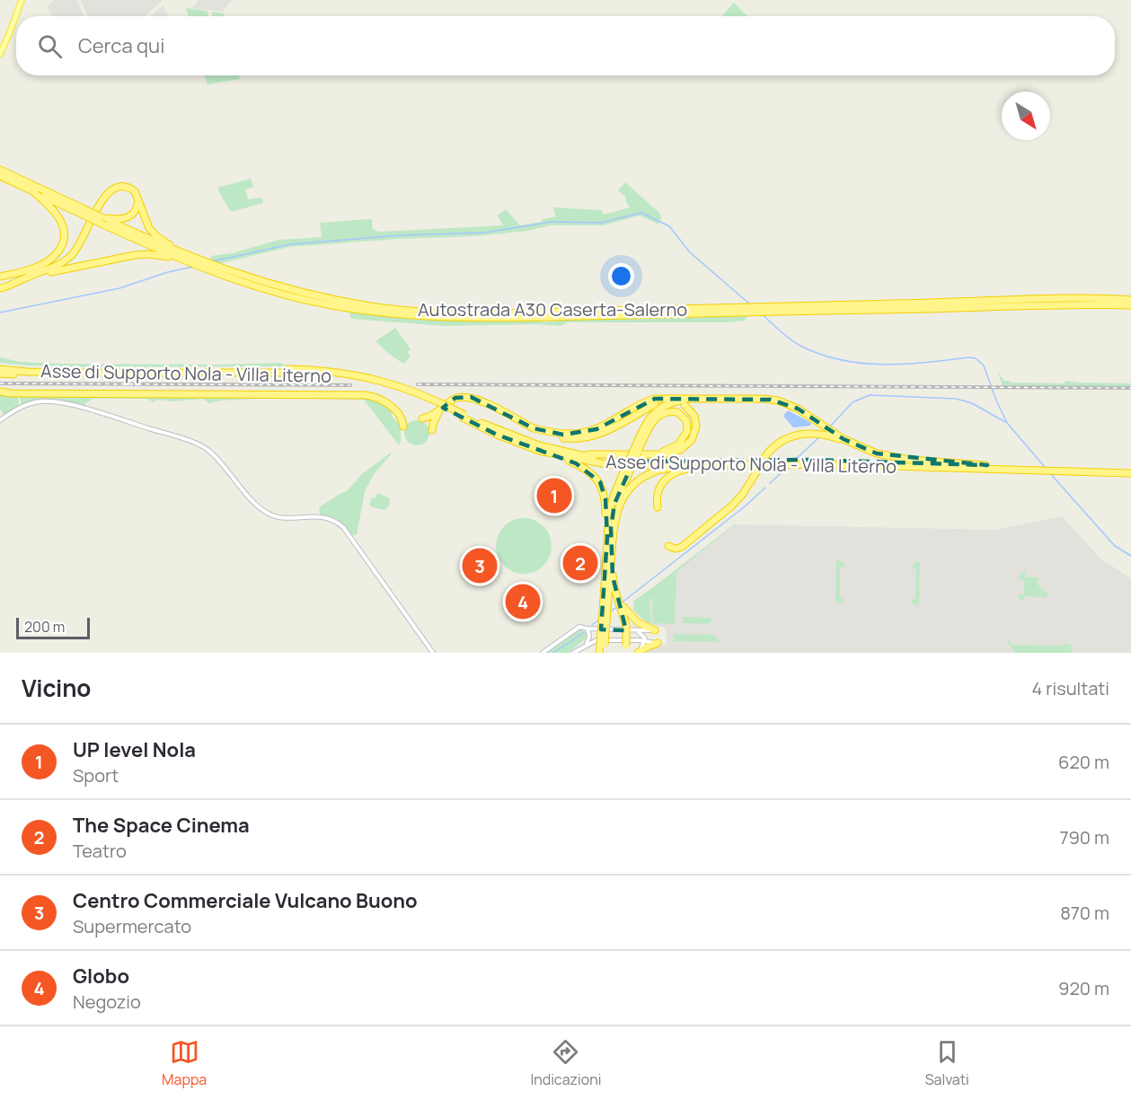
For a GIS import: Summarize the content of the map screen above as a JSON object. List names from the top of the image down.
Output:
{
  "streets": {
    "highway": ["Autostrada A30 Caserta-Salerno", "Asse di Supporto Nola - Villa Literno"]
  },
  "scale_bar": "200 m",
  "north": "bottom right",
  "page": {
    "search": "Cerca qui",
    "pins": [
      "1",
      "2",
      "3",
      "4"
    ],
    "scale": "200 m",
    "heading": ["Vicino", "4 risultati"],
    "list": [
      {
        "mark": "1",
        "name": "UP level Nola",
        "note": "Sport",
        "value": "620 m"
      },
      {
        "mark": "2",
        "name": "The Space Cinema",
        "note": "Teatro",
        "value": "790 m"
      },
      {
        "mark": "3",
        "name": "Centro Commerciale Vulcano Buono",
        "note": "Supermercato",
        "value": "870 m"
      },
      {
        "mark": "4",
        "name": "Globo",
        "note": "Negozio",
        "value": "920 m"
      }
    ],
    "nav": ["Mappa", "Indicazioni", "Salvati"]
  }
}
